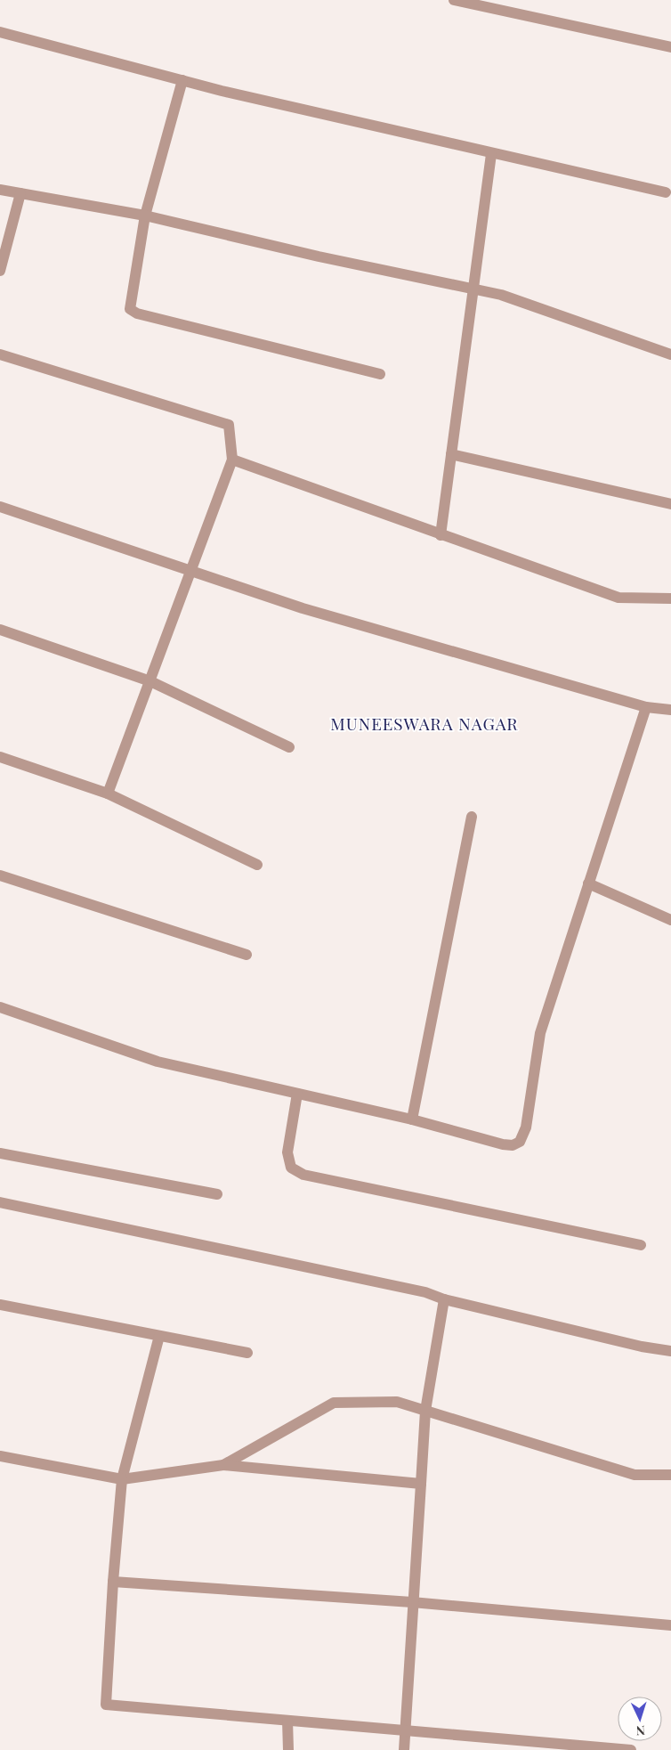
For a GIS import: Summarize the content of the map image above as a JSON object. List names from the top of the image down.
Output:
{
  "districts": ["MUNEESWARA NAGAR"],
  "north": "bottom"
}
